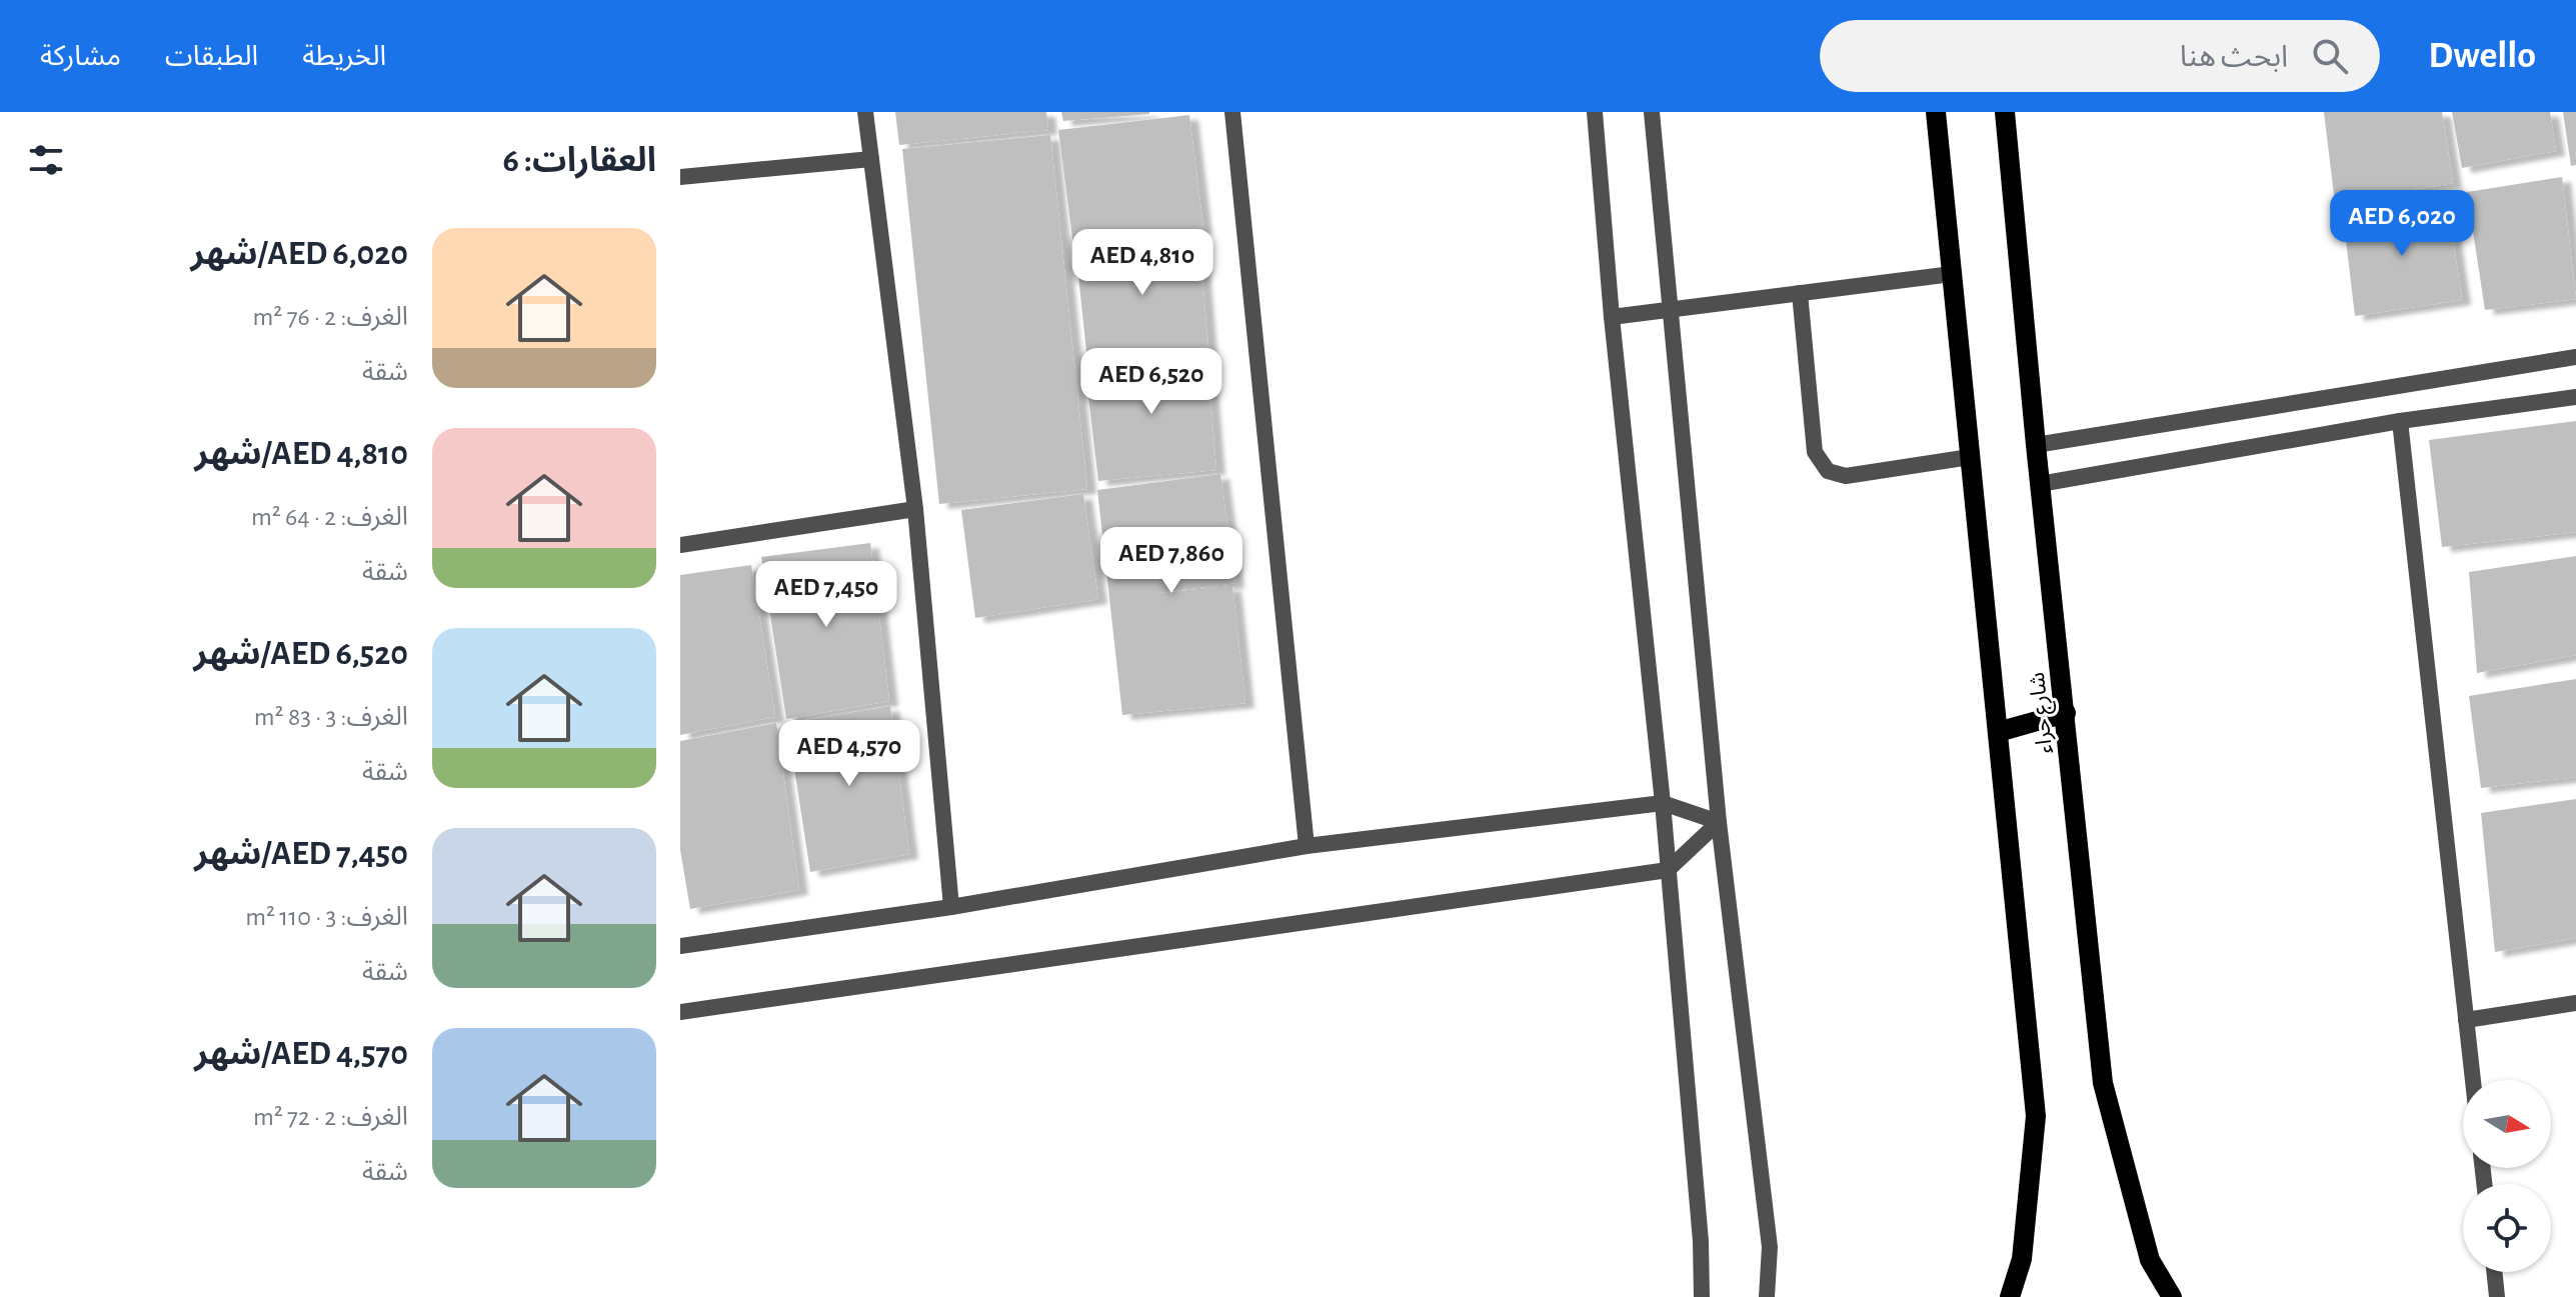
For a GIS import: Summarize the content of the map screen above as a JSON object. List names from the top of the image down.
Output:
{
  "streets": {
    "main road": ["شارع حراء"]
  },
  "north": "right",
  "page": {
    "header": "Dwello",
    "search": "ابحث هنا",
    "nav": ["الخريطة", "الطبقات", "مشاركة"],
    "heading": "العقارات: 6",
    "price": [
      "AED 6,020",
      "AED 4,810",
      "AED 6,520",
      "AED 7,860",
      "AED 7,450",
      "AED 4,570"
    ],
    "list": [
      {
        "name": "AED 6,020/شهر",
        "note": "الغرف: 2 · 76 m² · شقة"
      },
      {
        "name": "AED 4,810/شهر",
        "note": "الغرف: 2 · 64 m² · شقة"
      },
      {
        "name": "AED 6,520/شهر",
        "note": "الغرف: 3 · 83 m² · شقة"
      },
      {
        "name": "AED 7,450/شهر",
        "note": "الغرف: 3 · 110 m² · شقة"
      },
      {
        "name": "AED 4,570/شهر",
        "note": "الغرف: 2 · 72 m² · شقة"
      }
    ]
  }
}
